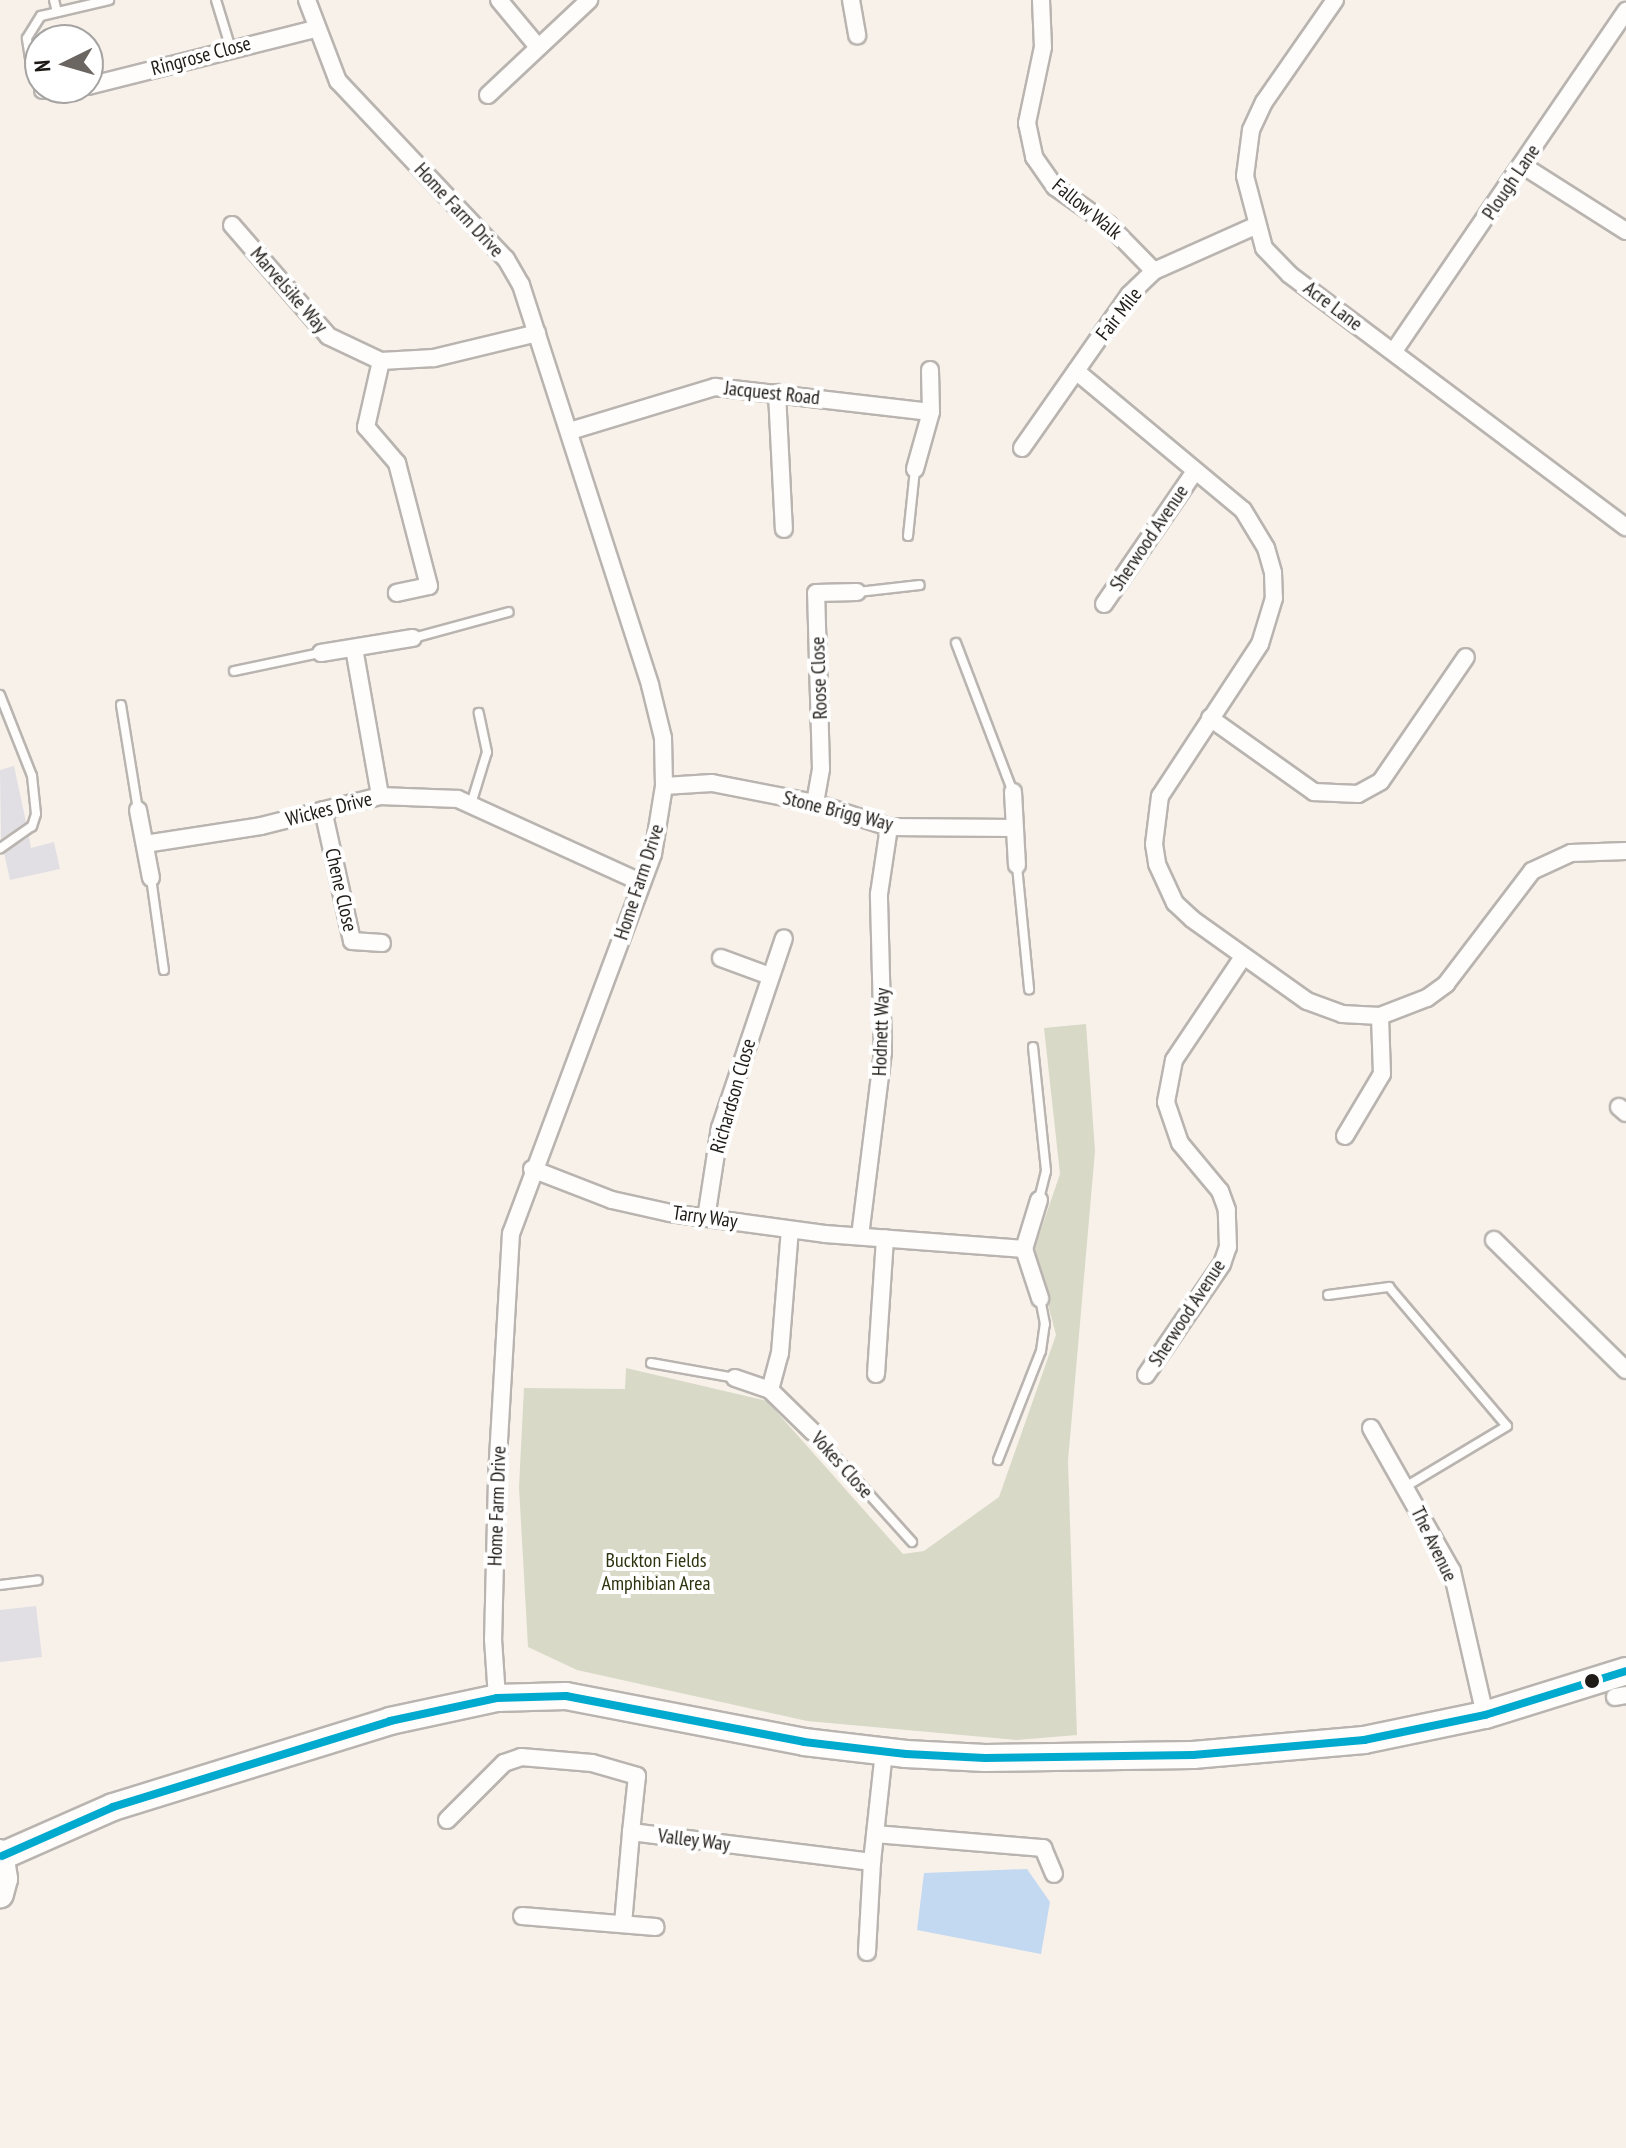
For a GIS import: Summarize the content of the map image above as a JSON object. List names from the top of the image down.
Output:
{
  "streets": {
    "street": [
      "Ringrose Close",
      "Plough Lane",
      "Fallow Walk",
      "Home Farm Drive",
      "Marvelsike Way",
      "Acre Lane",
      "Fair Mile",
      "Jacquest Road",
      "Sherwood Avenue",
      "Roose Close",
      "Wickes Drive",
      "Stone Brigg Way",
      "Chene Close",
      "Hodnett Way",
      "Richardson Close",
      "Tarry Way",
      "Vokes Close",
      "The Avenue",
      "Valley Way"
    ]
  },
  "crossings": [
    ["Ringrose Close", "Home Farm Drive"],
    ["Plough Lane", "Acre Lane"],
    ["Fallow Walk", "Fair Mile"],
    ["Home Farm Drive", "Marvelsike Way"],
    ["Home Farm Drive", "Jacquest Road"],
    ["Home Farm Drive", "Wickes Drive"],
    ["Home Farm Drive", "Stone Brigg Way"],
    ["Home Farm Drive", "Tarry Way"],
    ["Acre Lane", "Fair Mile"],
    ["Fair Mile", "Sherwood Avenue"],
    ["Roose Close", "Stone Brigg Way"],
    ["Wickes Drive", "Chene Close"],
    ["Stone Brigg Way", "Hodnett Way"],
    ["Hodnett Way", "Tarry Way"],
    ["Richardson Close", "Tarry Way"]
  ],
  "parks": ["Buckton Fields Amphibian Area"],
  "north": "left"
}
